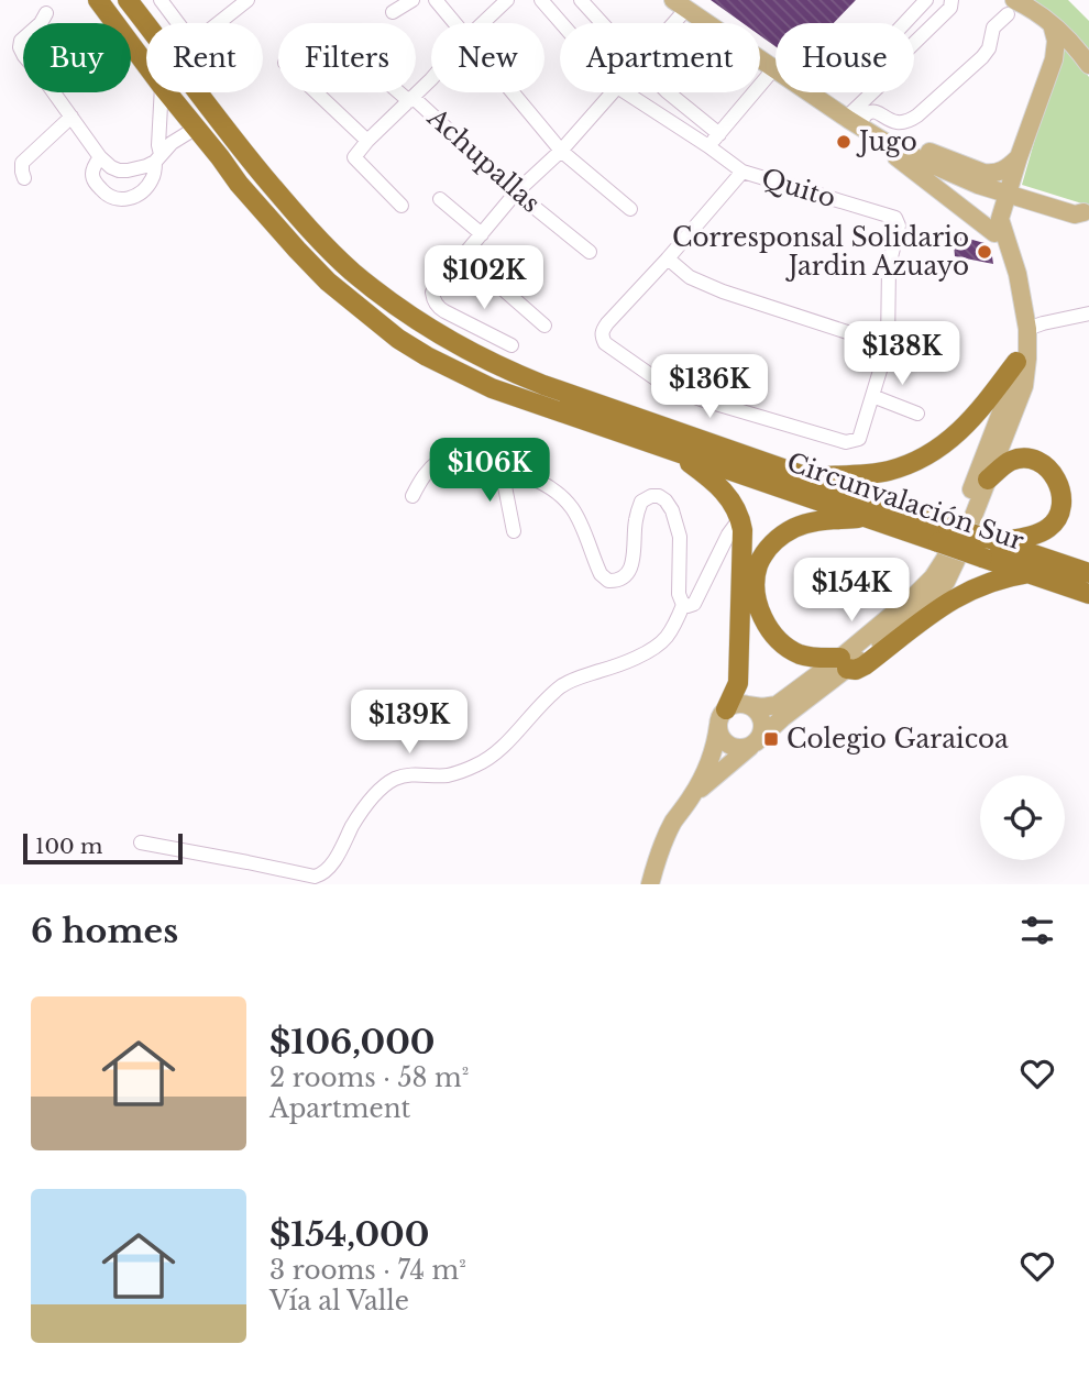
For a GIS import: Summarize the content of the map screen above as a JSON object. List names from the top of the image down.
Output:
{
  "streets": {
    "highway": ["Circunvalación Sur"],
    "street": ["Achupallas", "Quito"]
  },
  "places": {
    "other": ["Jugo", "Corresponsal Solidario Jardin Azuayo"],
    "transit": ["Colegio Garaicoa"]
  },
  "scale_bar": "100 m",
  "page": {
    "chip": [
      "Buy",
      "Rent",
      "Filters",
      "New",
      "Apartment",
      "House"
    ],
    "price": [
      "$102K",
      "$138K",
      "$136K",
      "$106K",
      "$154K",
      "$139K"
    ],
    "scale": "100 m",
    "heading": "6 homes",
    "list": [
      {
        "name": "$106,000",
        "note": "2 rooms · 58 m² · Apartment"
      },
      {
        "name": "$154,000",
        "note": "3 rooms · 74 m² · Vía al Valle"
      }
    ]
  }
}
